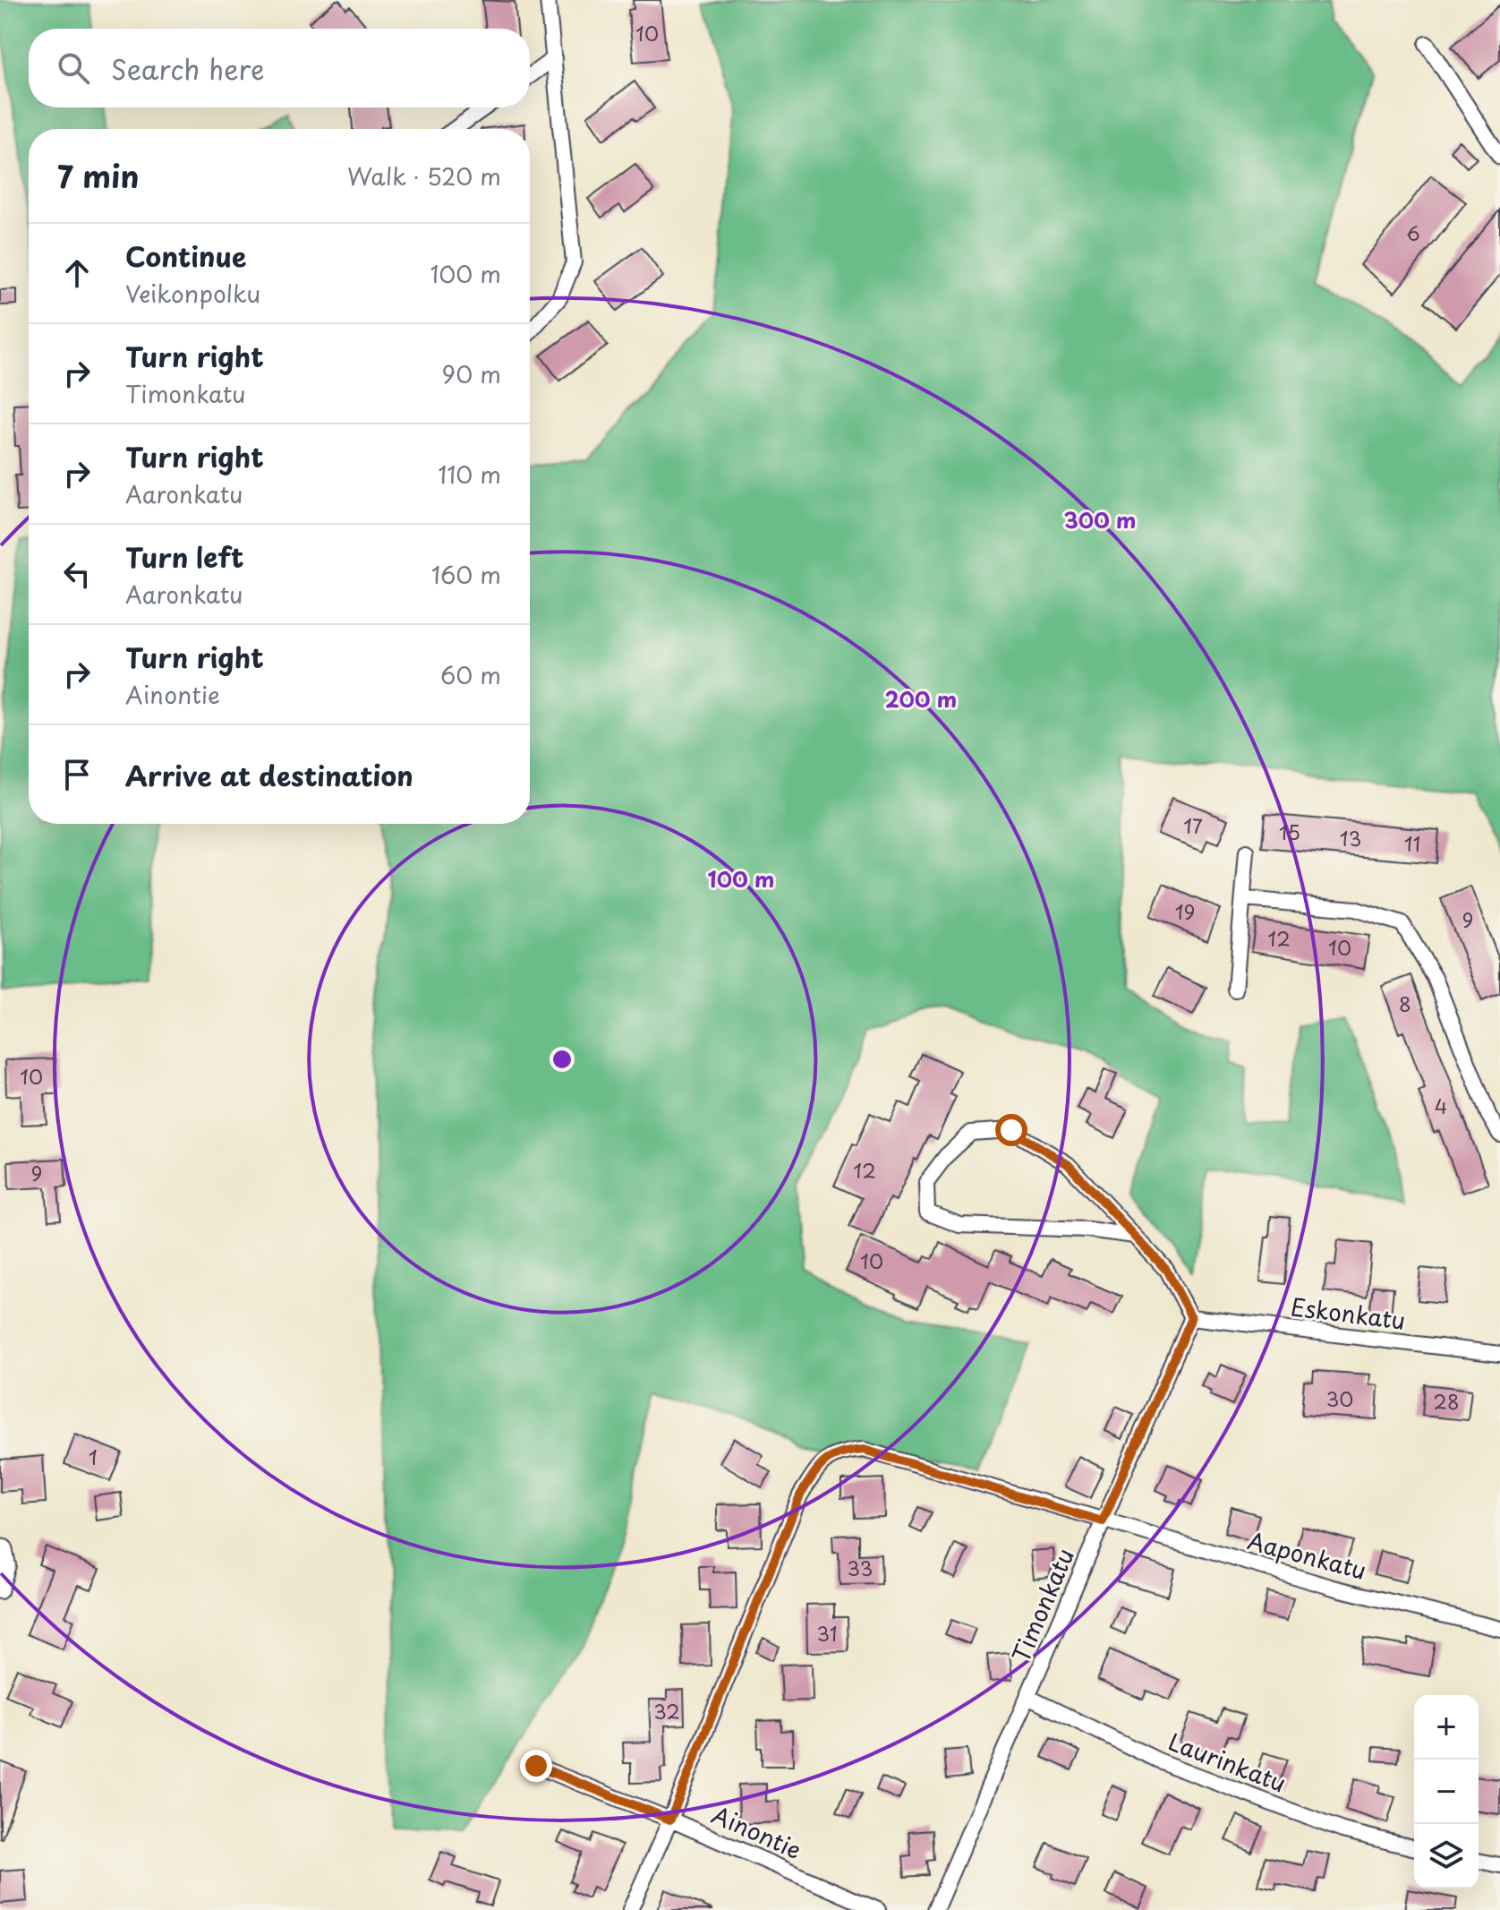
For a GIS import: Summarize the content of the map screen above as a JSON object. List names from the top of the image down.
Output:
{
  "streets": {
    "street": [
      "Eskonkatu",
      "Aaponkatu",
      "Timonkatu",
      "Laurinkatu",
      "Ainontie"
    ]
  },
  "crossings": [
    ["Eskonkatu", "Timonkatu"],
    ["Aaponkatu", "Timonkatu"],
    ["Aaponkatu", "Ainontie"],
    ["Timonkatu", "Laurinkatu"]
  ],
  "house_numbers": [
    "10",
    "6",
    "17",
    "15",
    "13",
    "11",
    "19",
    "9",
    "12",
    "10",
    "8",
    "10",
    "4",
    "12",
    "9",
    "10",
    "30",
    "28",
    "1",
    "33",
    "31",
    "32"
  ],
  "page": {
    "search": "Search here",
    "heading": ["7 min", "Walk · 520 m"],
    "list": [
      ["Continue", "Veikonpolku", "100 m"],
      ["Turn right", "Timonkatu", "90 m"],
      ["Turn right", "Aaronkatu", "110 m"],
      ["Turn left", "Aaronkatu", "160 m"],
      ["Turn right", "Ainontie", "60 m"],
      "Arrive at destination"
    ],
    "map_buttons": ["+", "−"]
  },
  "rings": ["300 m", "200 m", "100 m"]
}
